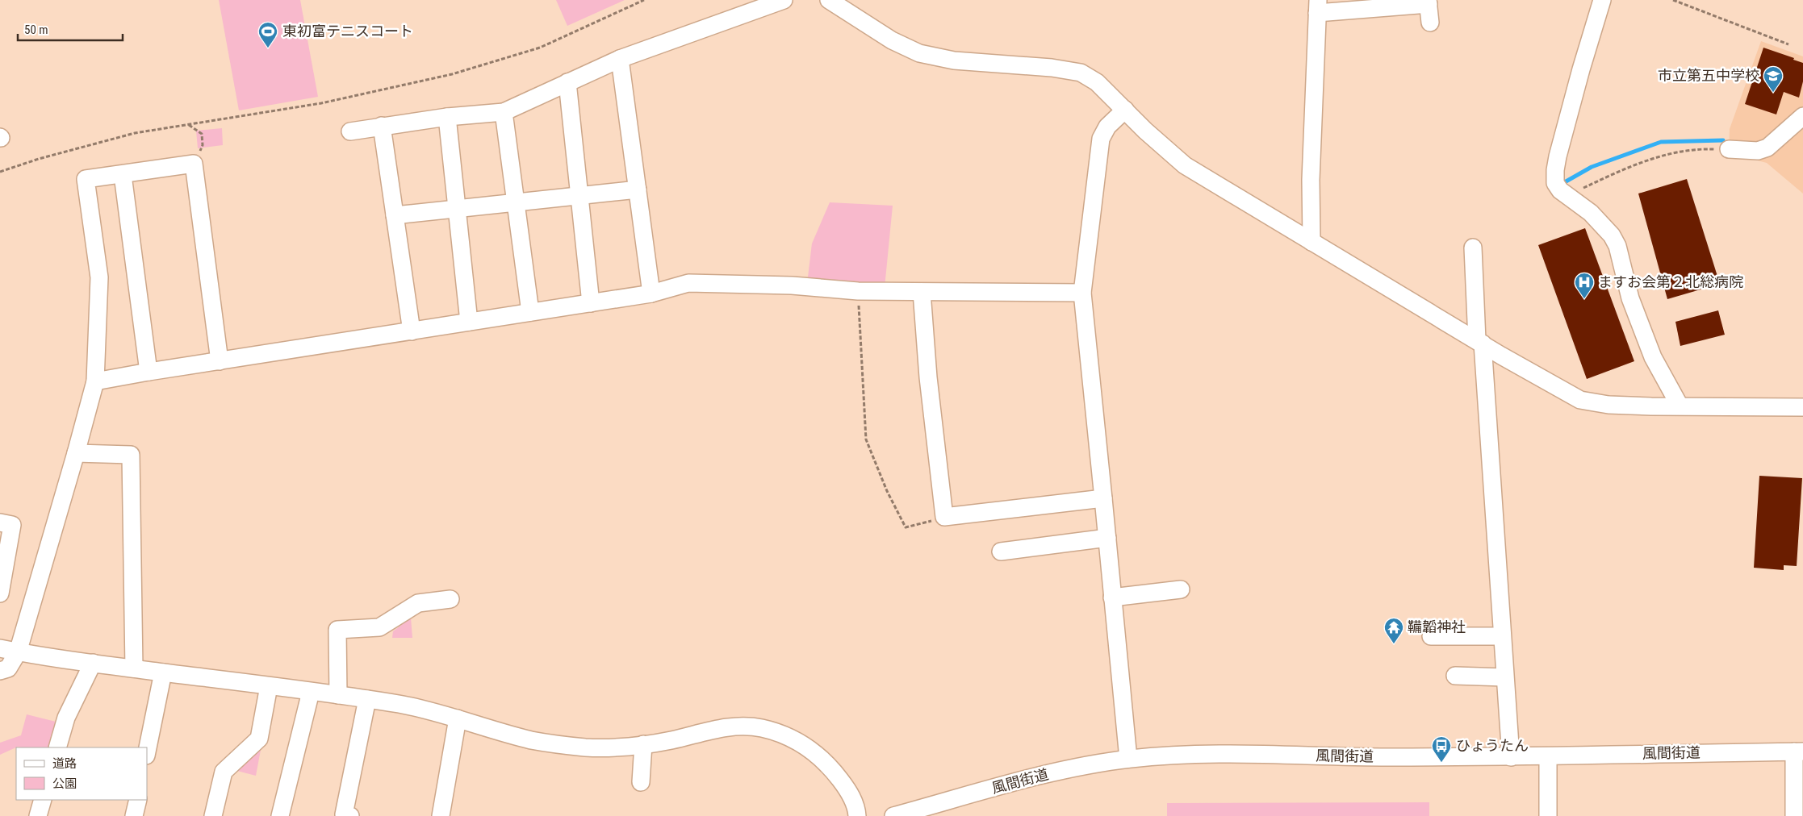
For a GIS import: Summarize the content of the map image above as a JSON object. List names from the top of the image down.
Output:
{
  "streets": {
    "street": ["風間街道"]
  },
  "places": {
    "sports": ["東初富テニスコート"],
    "school or university": ["市立第五中学校"],
    "hospital": ["ますお会第２北総病院"],
    "temple": ["鞴韜神社"],
    "bus stop": ["ひょうたん"]
  },
  "legend": ["道路", "公園"],
  "scale_bar": "50 m"
}
